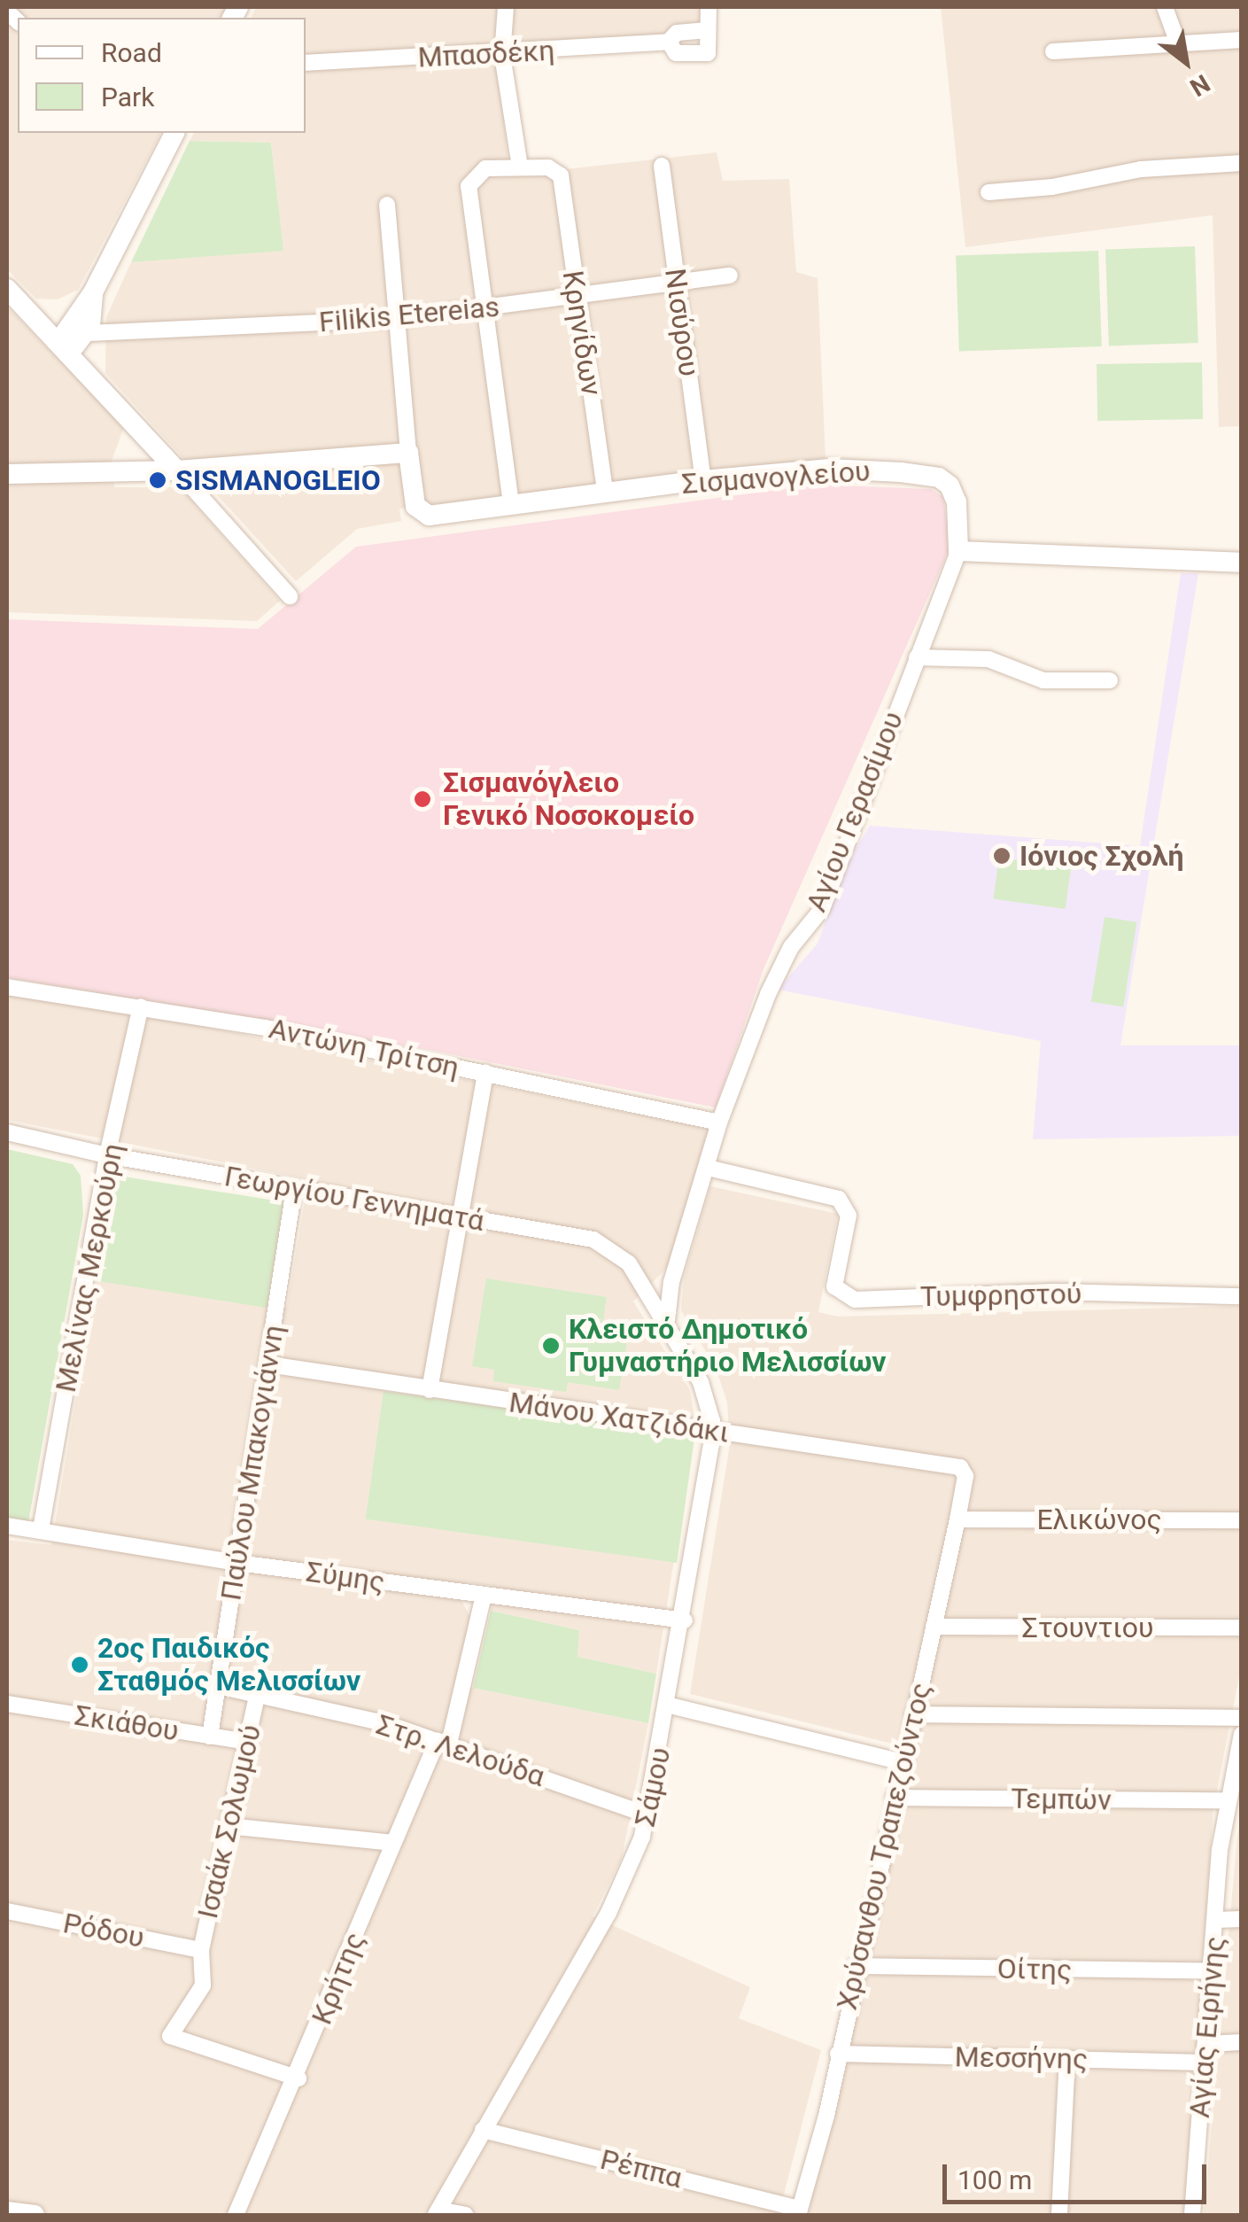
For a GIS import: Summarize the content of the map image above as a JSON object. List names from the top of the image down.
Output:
{
  "streets": {
    "street": [
      "Μπασδέκη",
      "Filikis Etereias",
      "Νισύρου",
      "Κρηνίδων",
      "Σισμανογλείου",
      "Αγίου Γερασίμου",
      "Αντώνη Τρίτση",
      "Γεωργίου Γεννηματά",
      "Μελίνας Μερκούρη",
      "Τυμφρηστού",
      "Μάνου Χατζιδάκι",
      "Παύλου Μπακογιάννη",
      "Ελικώνος",
      "Σύμης",
      "Στουντιου",
      "Σκιάθου",
      "Στρ. Λελούδα",
      "Σάμου",
      "Τεμπών",
      "Ισαάκ Σολωμού",
      "Χρύσανθου Τραπεζούντος",
      "Ρόδου",
      "Οίτης",
      "Κρήτης",
      "Αγίας Ειρήνης",
      "Μεσσήνης",
      "Ρέππα"
    ]
  },
  "crossings": [
    ["Filikis Etereias", "Νισύρου"],
    ["Filikis Etereias", "Κρηνίδων"],
    ["Νισύρου", "Σισμανογλείου"],
    ["Κρηνίδων", "Σισμανογλείου"],
    ["Σισμανογλείου", "Αγίου Γερασίμου"],
    ["Αγίου Γερασίμου", "Αντώνη Τρίτση"],
    ["Αγίου Γερασίμου", "Γεωργίου Γεννηματά"],
    ["Αγίου Γερασίμου", "Τυμφρηστού"],
    ["Αγίου Γερασίμου", "Σάμου"],
    ["Αντώνη Τρίτση", "Μελίνας Μερκούρη"],
    ["Γεωργίου Γεννηματά", "Μελίνας Μερκούρη"],
    ["Γεωργίου Γεννηματά", "Παύλου Μπακογιάννη"],
    ["Γεωργίου Γεννηματά", "Σάμου"],
    ["Μελίνας Μερκούρη", "Σύμης"],
    ["Μάνου Χατζιδάκι", "Παύλου Μπακογιάννη"],
    ["Μάνου Χατζιδάκι", "Σάμου"],
    ["Μάνου Χατζιδάκι", "Χρύσανθου Τραπεζούντος"],
    ["Παύλου Μπακογιάννη", "Σύμης"],
    ["Παύλου Μπακογιάννη", "Σκιάθου"],
    ["Παύλου Μπακογιάννη", "Στρ. Λελούδα"],
    ["Ελικώνος", "Χρύσανθου Τραπεζούντος"],
    ["Σύμης", "Σάμου"],
    ["Σύμης", "Κρήτης"],
    ["Στουντιου", "Χρύσανθου Τραπεζούντος"],
    ["Σκιάθου", "Ισαάκ Σολωμού"],
    ["Στρ. Λελούδα", "Σάμου"],
    ["Στρ. Λελούδα", "Ισαάκ Σολωμού"],
    ["Στρ. Λελούδα", "Κρήτης"],
    ["Σάμου", "Ρέππα"],
    ["Τεμπών", "Χρύσανθου Τραπεζούντος"],
    ["Τεμπών", "Αγίας Ειρήνης"],
    ["Ισαάκ Σολωμού", "Ρόδου"],
    ["Ισαάκ Σολωμού", "Κρήτης"],
    ["Χρύσανθου Τραπεζούντος", "Οίτης"],
    ["Χρύσανθου Τραπεζούντος", "Μεσσήνης"],
    ["Χρύσανθου Τραπεζούντος", "Ρέππα"],
    ["Οίτης", "Αγίας Ειρήνης"],
    ["Αγίας Ειρήνης", "Μεσσήνης"]
  ],
  "places": [
    "SISMANOGLEIO",
    "Σισμανόγλειο Γενικό Νοσοκομείο",
    "Ιόνιος Σχολή",
    "Κλειστό Δημοτικό Γυμναστήριο Μελισσίων",
    "2ος Παιδικός Σταθμός Μελισσίων"
  ],
  "legend": ["Road", "Park"],
  "scale_bar": "100 m",
  "north": "bottom right"
}
